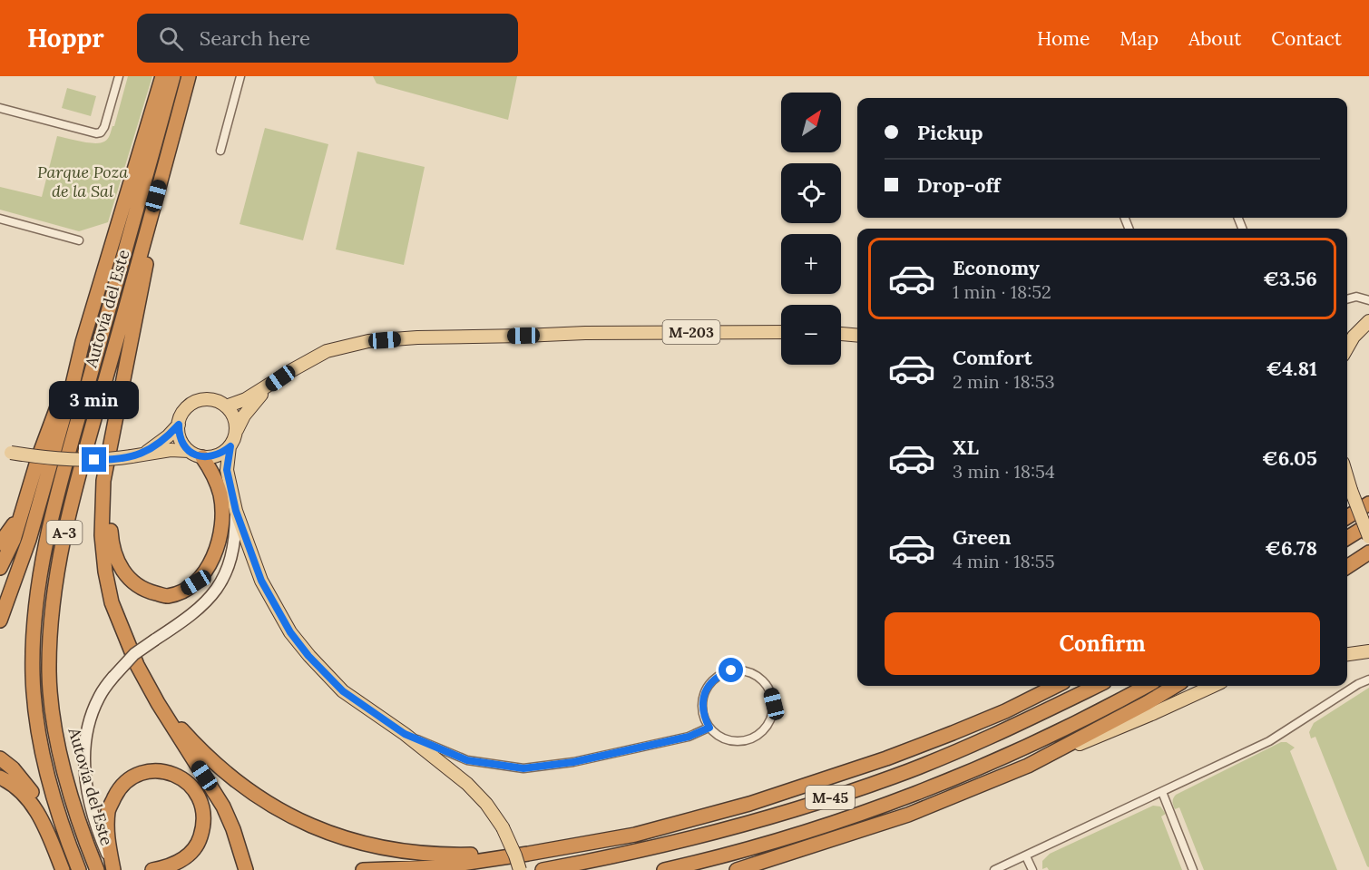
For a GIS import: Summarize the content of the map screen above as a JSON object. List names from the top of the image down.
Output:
{
  "streets": {
    "highway": ["Autovía del Este", "A-3", "M-45"],
    "main road": ["M-203"]
  },
  "parks": ["Parque Poza de la Sal"],
  "north": "top right",
  "page": {
    "header": "Hoppr",
    "search": "Search here",
    "nav": [
      "Home",
      "Map",
      "About",
      "Contact"
    ],
    "map_buttons": ["+", "−"],
    "banner": ["Pickup", "Drop-off"],
    "list": [
      {
        "name": "Economy",
        "note": "1 min · 18:52",
        "value": "€3.56"
      },
      {
        "name": "Comfort",
        "note": "2 min · 18:53",
        "value": "€4.81"
      },
      {
        "name": "XL",
        "note": "3 min · 18:54",
        "value": "€6.05"
      },
      {
        "name": "Green",
        "note": "4 min · 18:55",
        "value": "€6.78"
      }
    ],
    "bubble": "3 min",
    "buttons": "Confirm"
  }
}
